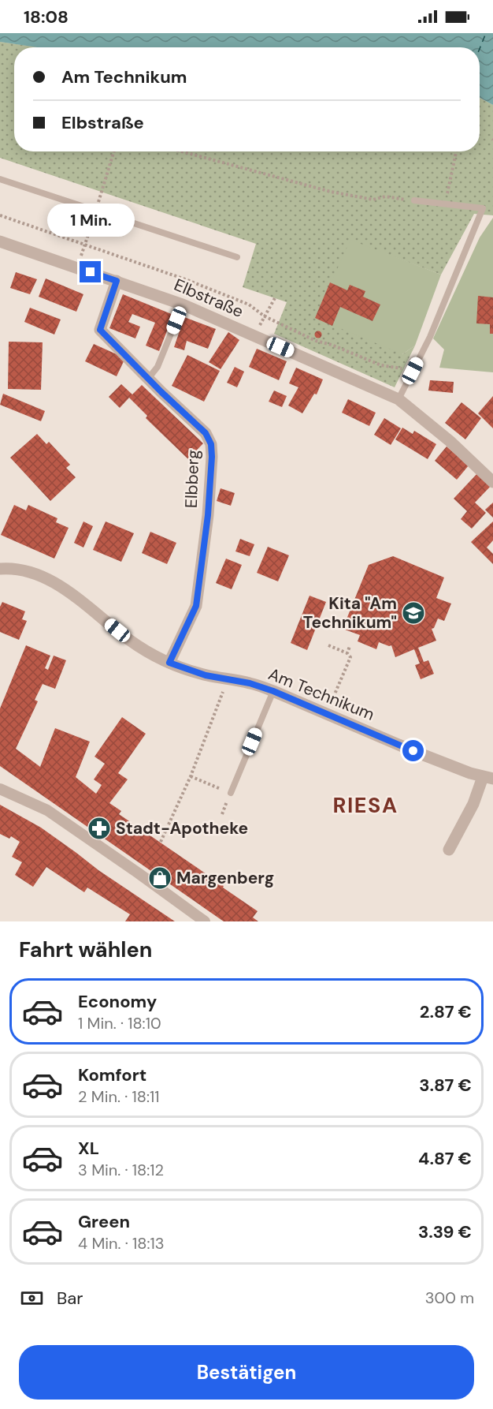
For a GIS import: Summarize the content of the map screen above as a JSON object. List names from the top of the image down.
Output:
{
  "streets": {
    "street": ["Elbstraße", "Elbberg", "Am Technikum"]
  },
  "crossings": [
    ["Elbstraße", "Elbberg"],
    ["Elbberg", "Am Technikum"]
  ],
  "districts": ["RIESA"],
  "places": {
    "school or university": ["Kita \"Am Technikum\""],
    "pharmacy": ["Stadt-Apotheke"],
    "shop": ["Margenberg"]
  },
  "page": {
    "status": "18:08",
    "banner": ["Am Technikum", "Elbstraße"],
    "bubble": "1 Min.",
    "heading": "Fahrt wählen",
    "list": [
      {
        "name": "Economy",
        "note": "1 Min. · 18:10",
        "value": "2.87 €"
      },
      {
        "name": "Komfort",
        "note": "2 Min. · 18:11",
        "value": "3.87 €"
      },
      {
        "name": "XL",
        "note": "3 Min. · 18:12",
        "value": "4.87 €"
      },
      {
        "name": "Green",
        "note": "4 Min. · 18:13",
        "value": "3.39 €"
      }
    ],
    "pay": ["Bar", "300 m"],
    "buttons": "Bestätigen"
  }
}
